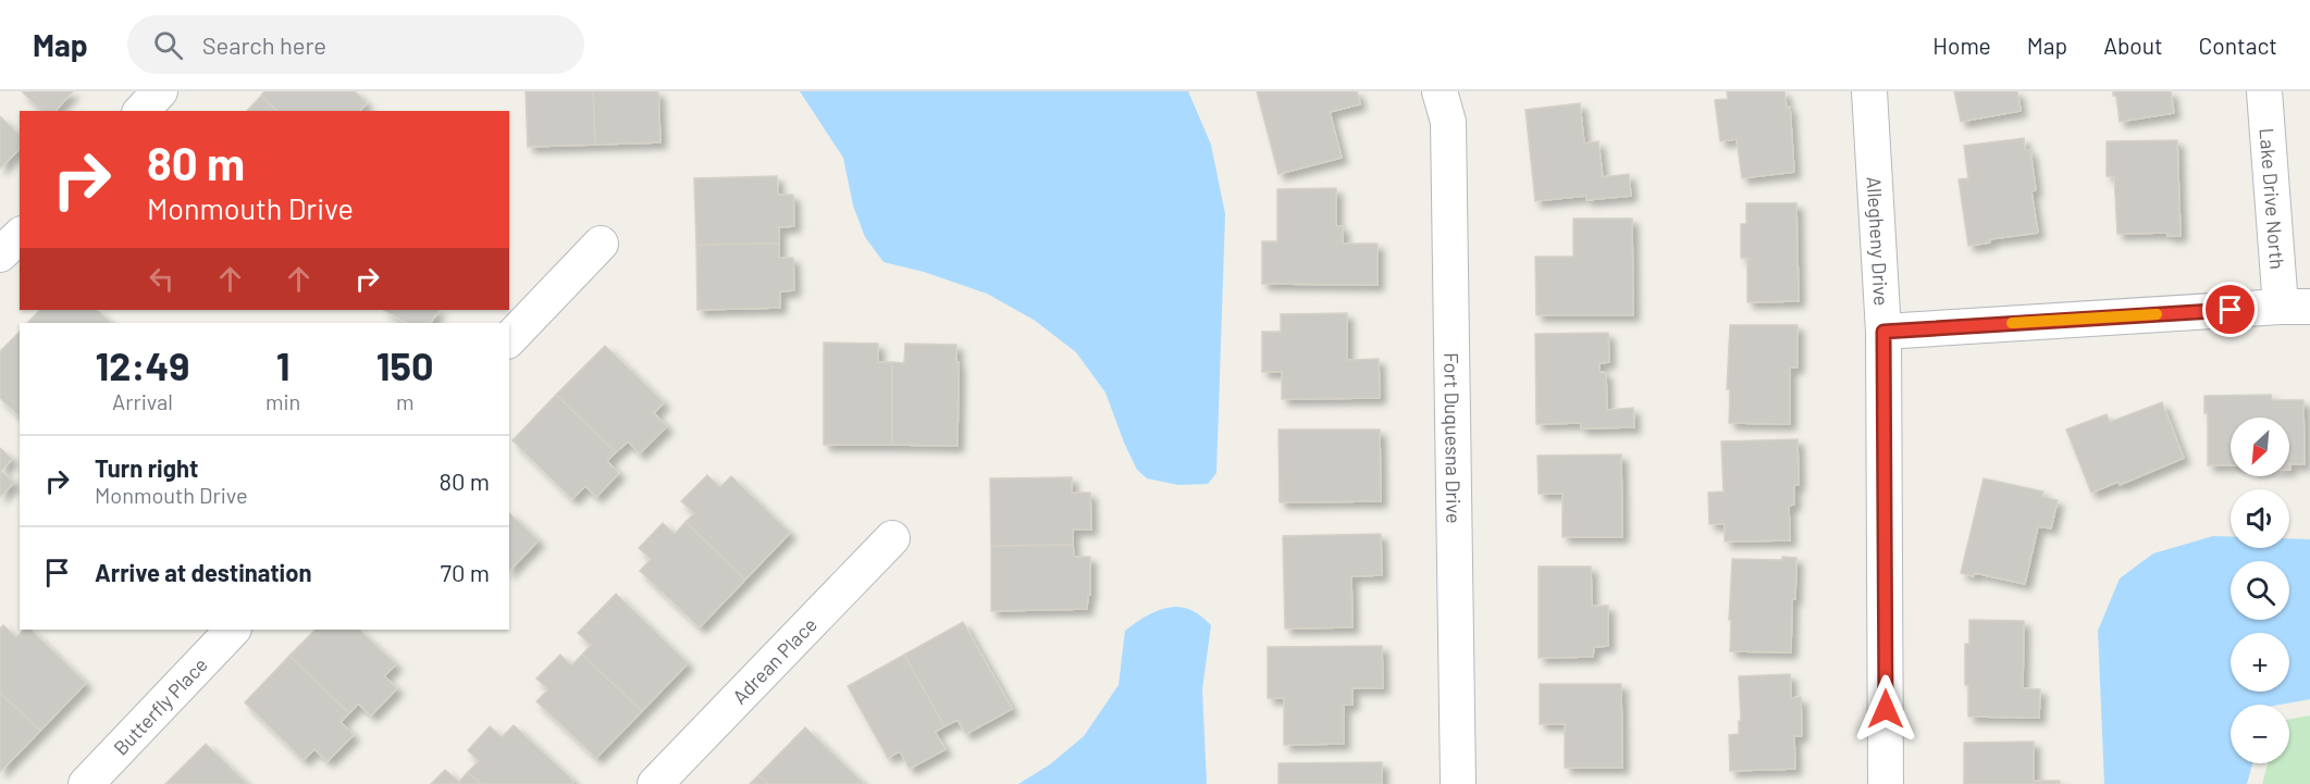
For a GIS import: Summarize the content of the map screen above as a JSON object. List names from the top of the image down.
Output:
{
  "streets": {
    "street": [
      "Lake Drive North",
      "Allegheny Drive",
      "Fort Duquesna Drive",
      "Adrean Place",
      "Butterfly Place"
    ]
  },
  "north": "bottom left",
  "page": {
    "header": "Map",
    "search": "Search here",
    "nav": [
      "Home",
      "Map",
      "About",
      "Contact"
    ],
    "turn": ["80 m", "Monmouth Drive"],
    "eta": [
      "12:49",
      "Arrival",
      "1",
      "min",
      "150",
      "m"
    ],
    "map_buttons": ["+", "−"],
    "list": [
      {
        "name": "Turn right",
        "note": "Monmouth Drive",
        "value": "80 m"
      },
      {
        "name": "Arrive at destination",
        "value": "70 m"
      }
    ]
  }
}
